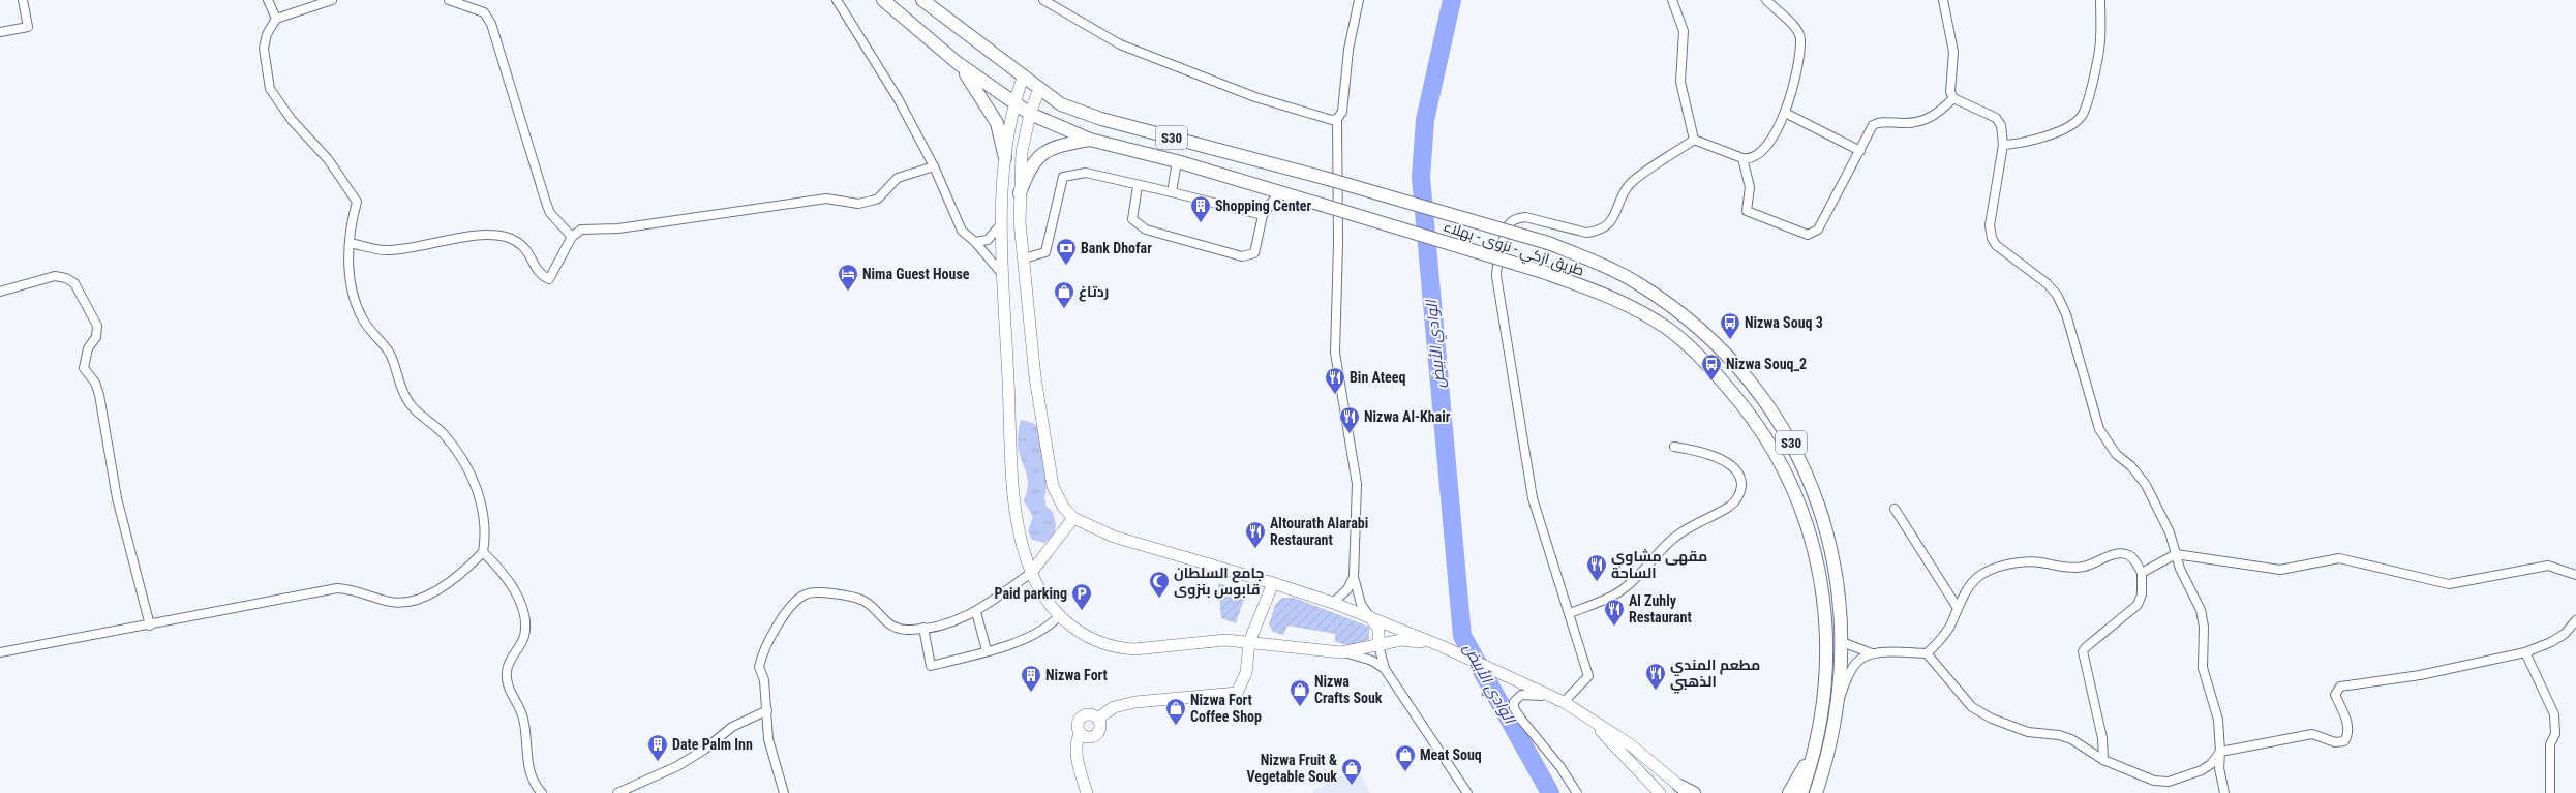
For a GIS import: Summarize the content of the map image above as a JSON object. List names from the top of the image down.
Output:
{
  "streets": {
    "main road": ["S30", "طريق ازكي - نزوى - بهلاء"]
  },
  "water": ["الوادي الأبيض"],
  "places": {
    "building": ["Shopping Center", "Nizwa Fort", "Date Palm Inn"],
    "bank": ["Bank Dhofar"],
    "hotel": ["Nima Guest House"],
    "shop": [
      "ردتاغ",
      "Nizwa Crafts Souk",
      "Nizwa Fort Coffee Shop",
      "Meat Souq",
      "Nizwa Fruit & Vegetable Souk"
    ],
    "bus stop": ["Nizwa Souq 3", "Nizwa Souq_2"],
    "restaurant": [
      "Bin Ateeq",
      "Nizwa Al-Khair",
      "Altourath Alarabi Restaurant",
      "مقهى مشاوي الساحة",
      "Al Zuhly Restaurant",
      "مطعم المندي الذهبي"
    ],
    "mosque": ["جامع السلطان قابوس بنزوى"],
    "parking": ["Paid parking"]
  }
}
